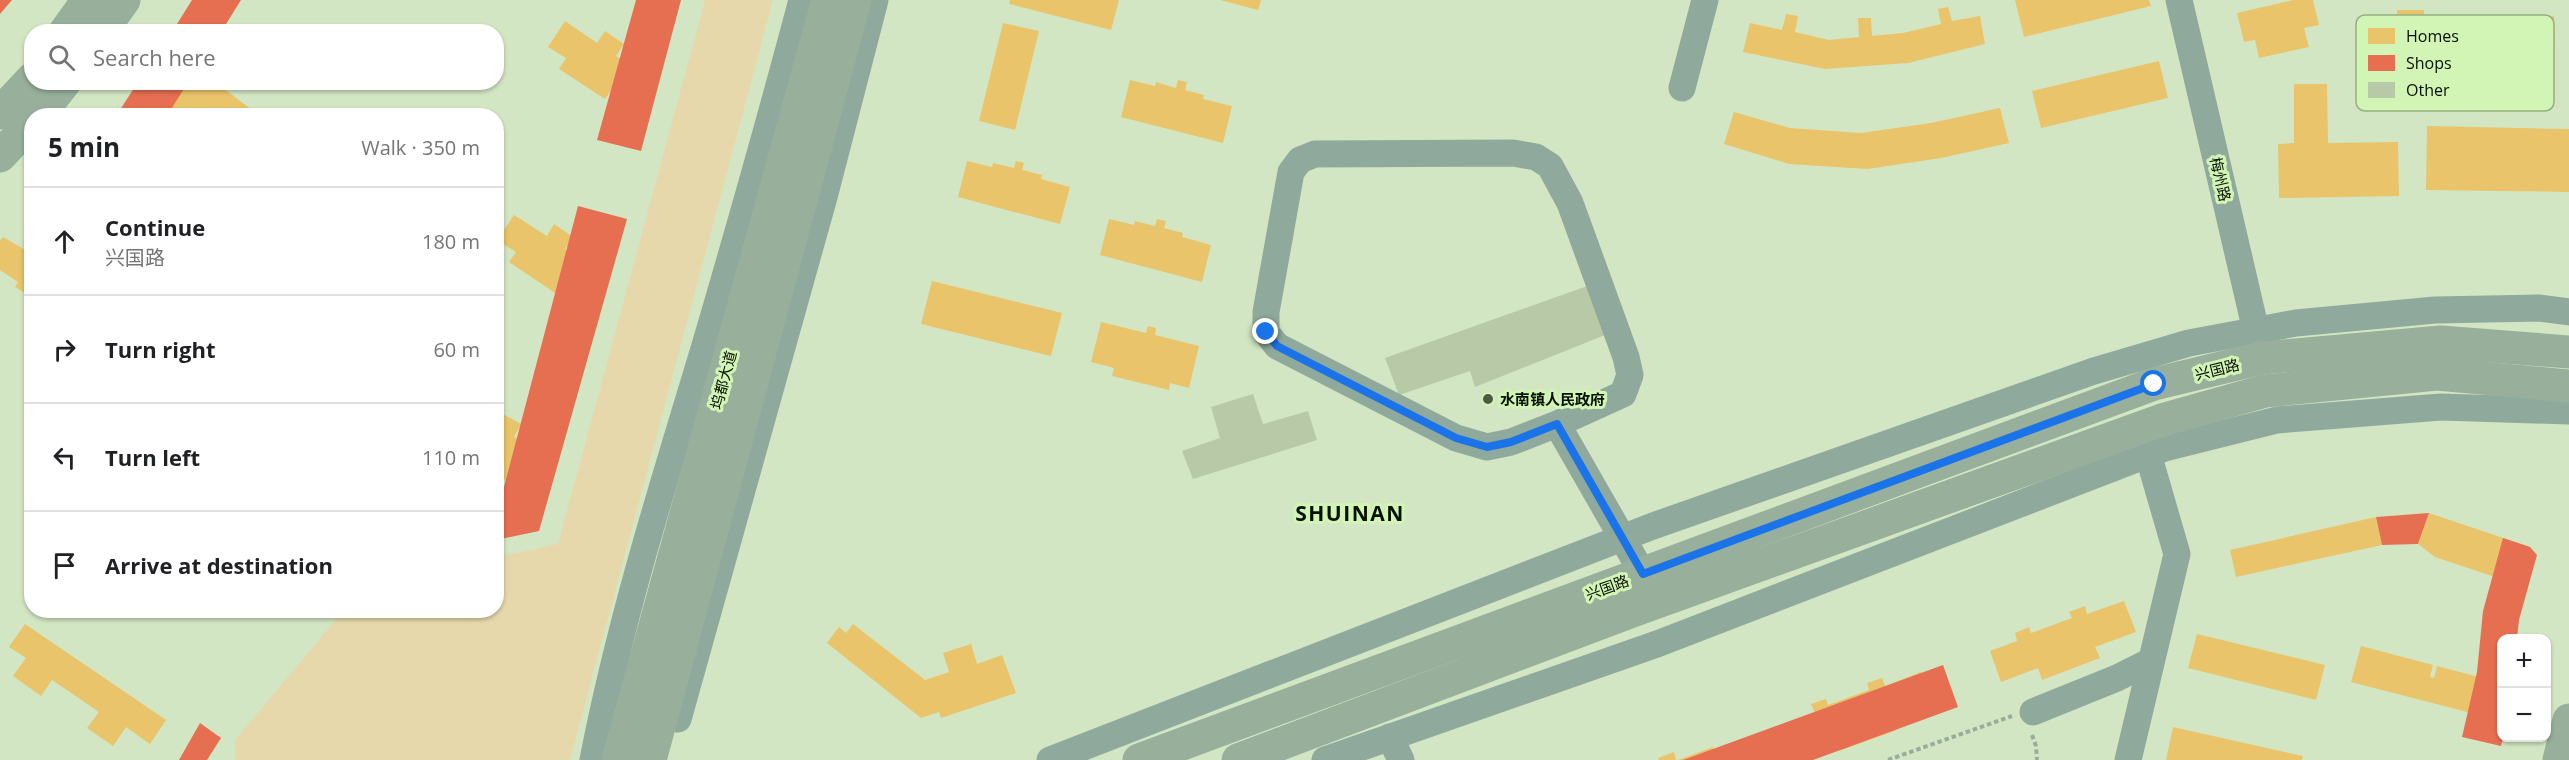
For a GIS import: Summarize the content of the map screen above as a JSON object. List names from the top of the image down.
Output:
{
  "streets": {
    "main road": ["兴国路", "坞都大道"],
    "street": ["梅州路"]
  },
  "crossings": [
    ["梅州路", "兴国路"]
  ],
  "districts": ["SHUINAN"],
  "places": ["水南镇人民政府"],
  "legend": ["Homes", "Shops", "Other"],
  "page": {
    "search": "Search here",
    "heading": ["5 min", "Walk · 350 m"],
    "list": [
      ["Continue", "兴国路", "180 m"],
      ["Turn right", "60 m"],
      ["Turn left", "110 m"],
      "Arrive at destination"
    ],
    "map_buttons": ["+", "−"]
  }
}
